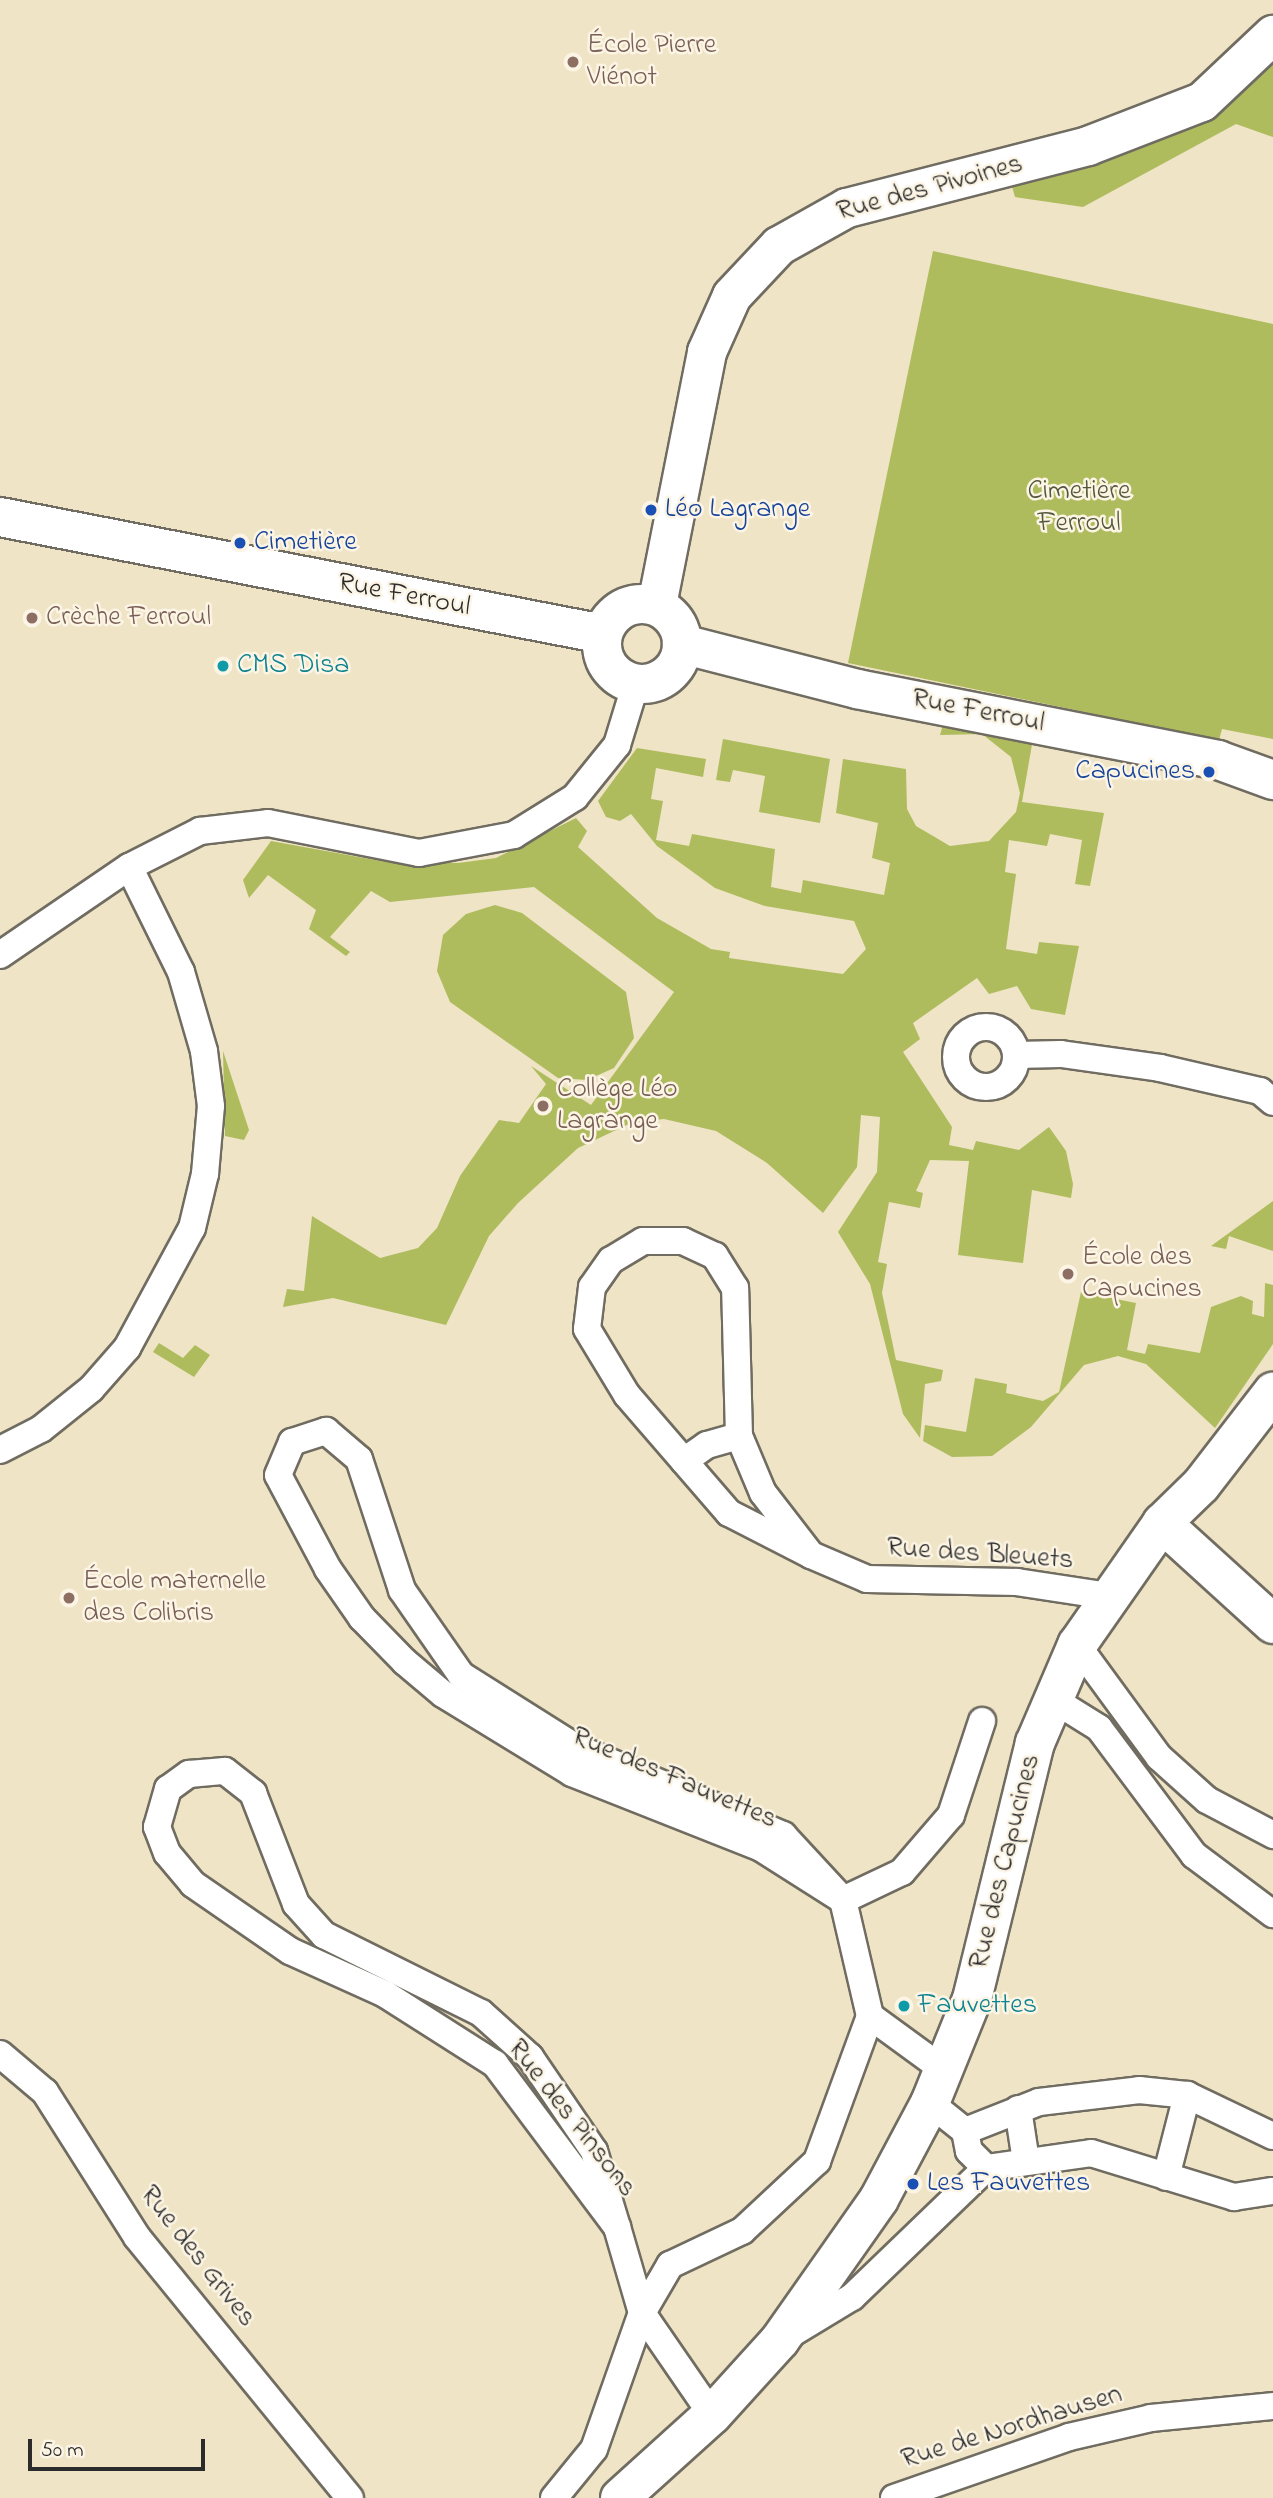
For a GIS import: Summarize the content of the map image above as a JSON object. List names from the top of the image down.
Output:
{
  "streets": {
    "street": [
      "Rue des Pivoines",
      "Rue Ferroul",
      "Rue des Bleuets",
      "Rue des Fauvettes",
      "Rue des Capucines",
      "Rue des Pinsons",
      "Rue des Grives",
      "Rue de Nordhausen"
    ]
  },
  "crossings": [
    ["Rue des Pivoines", "Rue Ferroul"],
    ["Rue des Bleuets", "Rue des Capucines"],
    ["Rue des Capucines", "Rue des Pinsons"]
  ],
  "parks": ["Cimetière Ferroul"],
  "places": [
    "École Pierre Viénot",
    "Léo Lagrange",
    "Cimetière",
    "Crèche Ferroul",
    "CMS Disa",
    "Capucines",
    "Collège Léo Lagrange",
    "École des Capucines",
    "École maternelle des Colibris",
    "Fauvettes",
    "Les Fauvettes"
  ],
  "scale_bar": "50 m"
}
